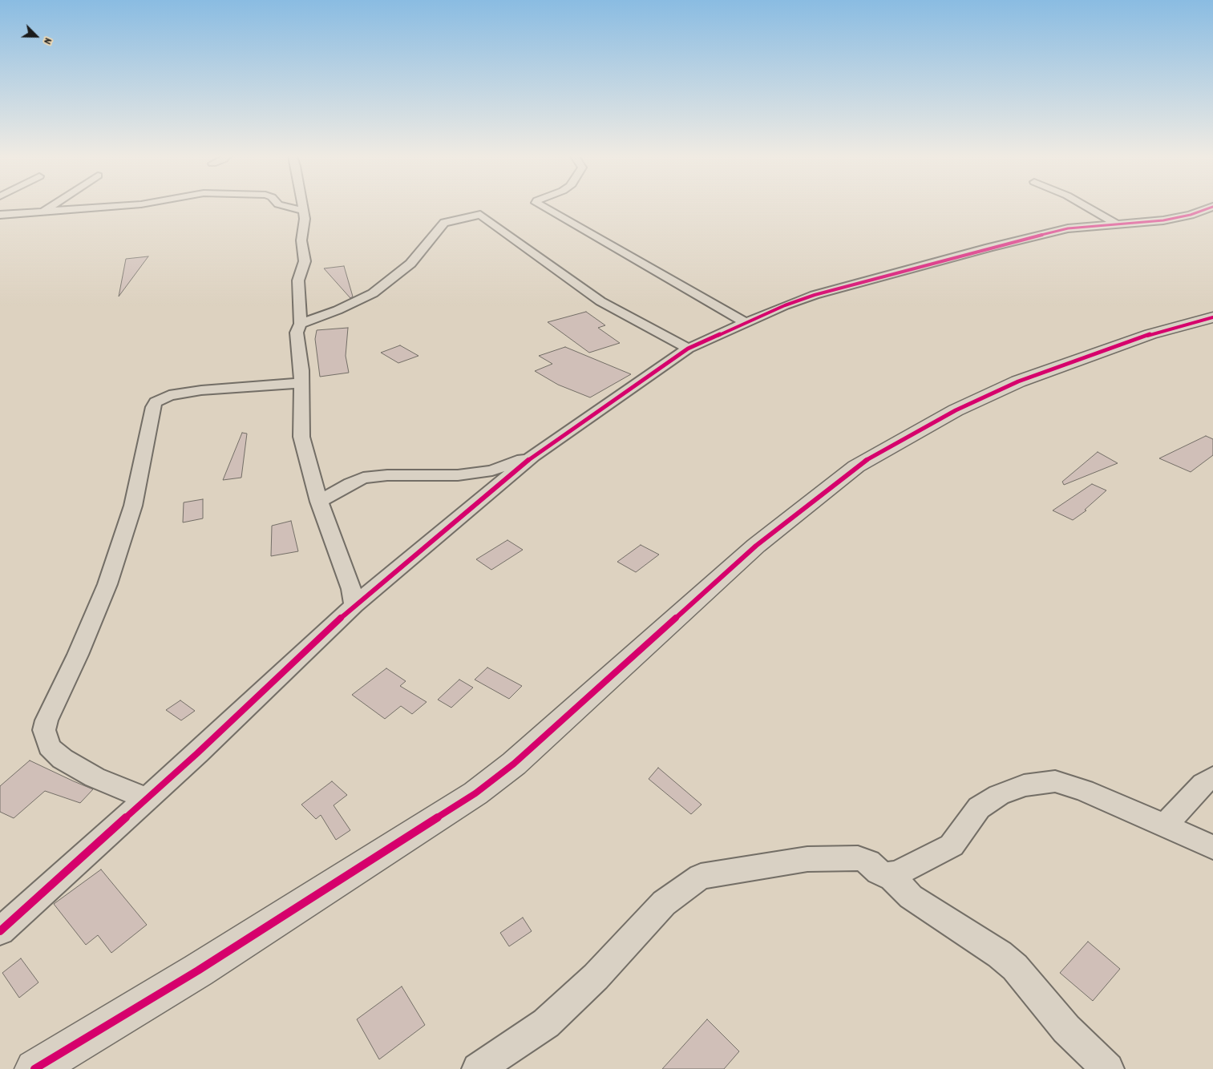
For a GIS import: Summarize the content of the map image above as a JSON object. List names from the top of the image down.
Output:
{
  "north": "bottom right"
}
